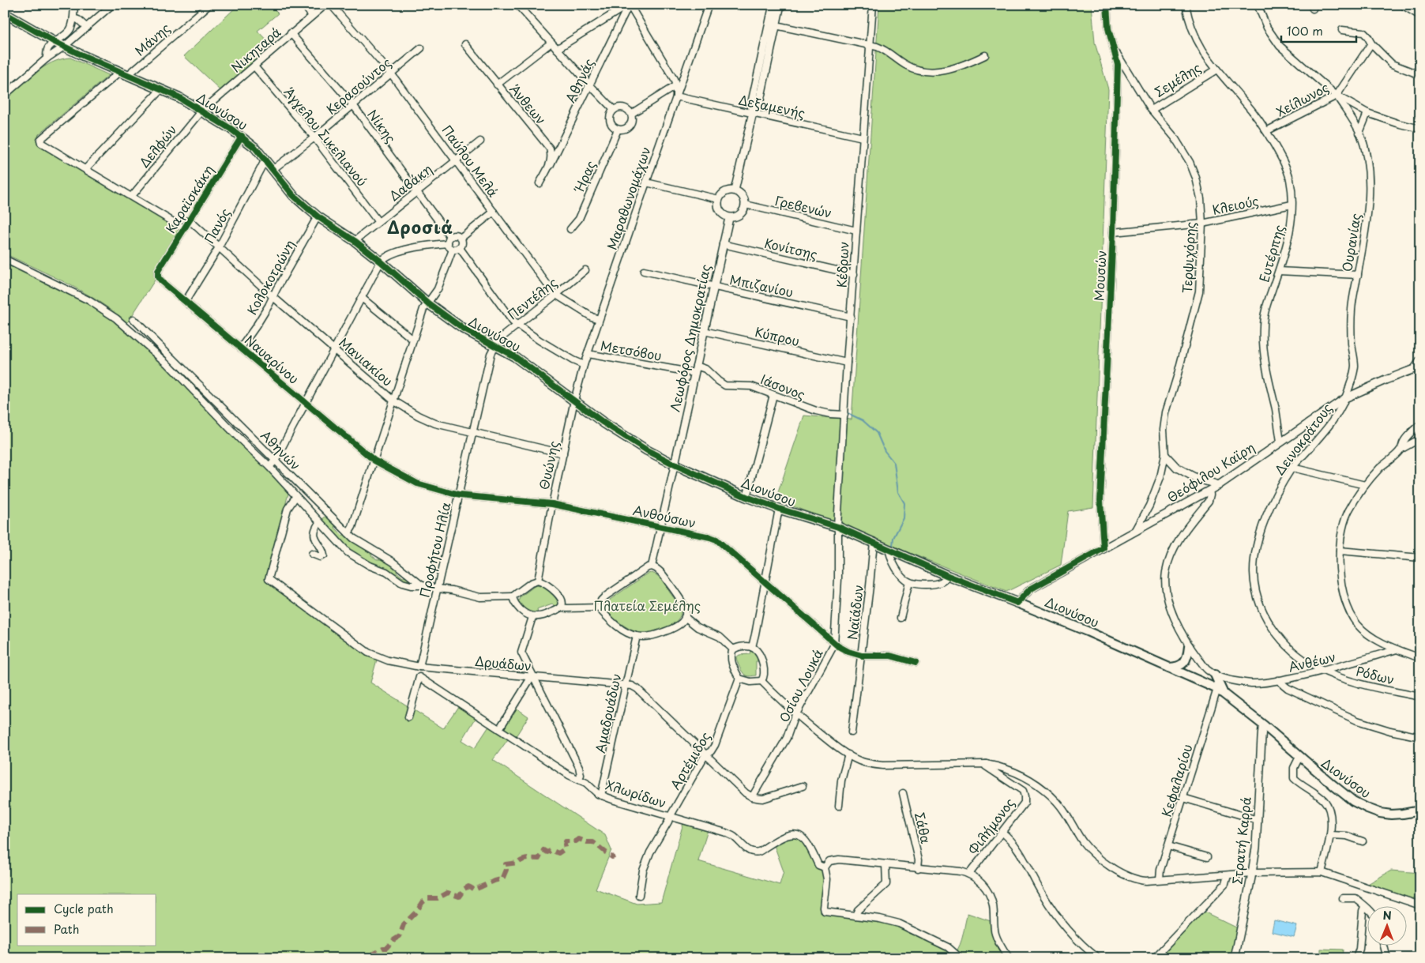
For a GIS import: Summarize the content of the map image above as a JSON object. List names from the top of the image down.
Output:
{
  "streets": {
    "main road": ["Διονύσου"],
    "street": [
      "Μάνης",
      "Νικηταρά",
      "Σεμέλης",
      "Αθηνάς",
      "Κερασούντος",
      "Χείλωνος",
      "Άνθεων",
      "Δεξαμενής",
      "Νίκης",
      "Άγγελου Σικελιανού",
      "Δελφών",
      "Παύλου Μελά",
      "Ήρας",
      "Δαβάκη",
      "Μαραθωνομάχων",
      "Καραϊσκάκη",
      "Κλειούς",
      "Γρεβενών",
      "Πανός",
      "Ουρανίας",
      "Κονίτσης",
      "Ευτέρπης",
      "Τερψιχόρης",
      "Κέδρων",
      "Μουσών",
      "Κολοκοτρώνη",
      "Μπιζανίου",
      "Πεντέλης",
      "Κύπρου",
      "Λεωφόρος Δημοκρατίας",
      "Μετσόβου",
      "Ναυαρίνου",
      "Μανιακίου",
      "Ιάσονος",
      "Δεινοκράτους",
      "Αθηνών",
      "Θυώνης",
      "Θεόφιλου Καϊρη",
      "Ανθούσων",
      "Προφήτου Ηλία",
      "Ναϊάδων",
      "Ανθέων",
      "Δρυάδων",
      "Ρόδων",
      "Οσίου Λουκά",
      "Αμαδρυάδων",
      "Αρτέμιδος",
      "Κεφαλαρίου",
      "Χλωρίδων",
      "Φιλήμονος",
      "Σάθα",
      "Στρατή Καρρά"
    ]
  },
  "crossings": [
    ["Μάνης", "Διονύσου"],
    ["Νικηταρά", "Διονύσου"],
    ["Νικηταρά", "Νίκης"],
    ["Νικηταρά", "Άγγελου Σικελιανού"],
    ["Νικηταρά", "Δελφών"],
    ["Σεμέλης", "Ευτέρπης"],
    ["Σεμέλης", "Τερψιχόρης"],
    ["Αθηνάς", "Άνθεων"],
    ["Κερασούντος", "Διονύσου"],
    ["Κερασούντος", "Νίκης"],
    ["Κερασούντος", "Άγγελου Σικελιανού"],
    ["Κερασούντος", "Παύλου Μελά"],
    ["Χείλωνος", "Ουρανίας"],
    ["Χείλωνος", "Ευτέρπης"],
    ["Δεξαμενής", "Μαραθωνομάχων"],
    ["Δεξαμενής", "Κέδρων"],
    ["Διονύσου", "Δελφών"],
    ["Διονύσου", "Δαβάκη"],
    ["Διονύσου", "Μαραθωνομάχων"],
    ["Διονύσου", "Καραϊσκάκη"],
    ["Διονύσου", "Πανός"],
    ["Διονύσου", "Κέδρων"],
    ["Διονύσου", "Κολοκοτρώνη"],
    ["Διονύσου", "Πεντέλης"],
    ["Διονύσου", "Λεωφόρος Δημοκρατίας"],
    ["Διονύσου", "Θυώνης"],
    ["Διονύσου", "Θεόφιλου Καϊρη"],
    ["Διονύσου", "Προφήτου Ηλία"],
    ["Διονύσου", "Ναϊάδων"],
    ["Διονύσου", "Οσίου Λουκά"],
    ["Διονύσου", "Κεφαλαρίου"],
    ["Διονύσου", "Στρατή Καρρά"],
    ["Νίκης", "Δαβάκη"],
    ["Άγγελου Σικελιανού", "Δαβάκη"],
    ["Παύλου Μελά", "Δαβάκη"],
    ["Παύλου Μελά", "Μαραθωνομάχων"],
    ["Παύλου Μελά", "Πεντέλης"],
    ["Μαραθωνομάχων", "Μετσόβου"],
    ["Μαραθωνομάχων", "Θυώνης"],
    ["Καραϊσκάκη", "Ναυαρίνου"],
    ["Καραϊσκάκη", "Μανιακίου"],
    ["Κλειούς", "Ευτέρπης"],
    ["Κλειούς", "Τερψιχόρης"],
    ["Κλειούς", "Μουσών"],
    ["Γρεβενών", "Κέδρων"],
    ["Γρεβενών", "Λεωφόρος Δημοκρατίας"],
    ["Πανός", "Ναυαρίνου"],
    ["Πανός", "Μανιακίου"],
    ["Ουρανίας", "Δεινοκράτους"],
    ["Ουρανίας", "Θεόφιλου Καϊρη"],
    ["Κονίτσης", "Κέδρων"],
    ["Κονίτσης", "Λεωφόρος Δημοκρατίας"],
    ["Ευτέρπης", "Θεόφιλου Καϊρη"],
    ["Τερψιχόρης", "Μουσών"],
    ["Τερψιχόρης", "Θεόφιλου Καϊρη"],
    ["Κέδρων", "Μπιζανίου"],
    ["Κέδρων", "Κύπρου"],
    ["Κέδρων", "Ιάσονος"],
    ["Κέδρων", "Οσίου Λουκά"],
    ["Μουσών", "Θεόφιλου Καϊρη"],
    ["Κολοκοτρώνη", "Ναυαρίνου"],
    ["Κολοκοτρώνη", "Μανιακίου"],
    ["Μπιζανίου", "Λεωφόρος Δημοκρατίας"],
    ["Πεντέλης", "Προφήτου Ηλία"],
    ["Κύπρου", "Λεωφόρος Δημοκρατίας"],
    ["Λεωφόρος Δημοκρατίας", "Μετσόβου"],
    ["Λεωφόρος Δημοκρατίας", "Ιάσονος"],
    ["Μετσόβου", "Ιάσονος"],
    ["Ναυαρίνου", "Ανθούσων"],
    ["Μανιακίου", "Θυώνης"],
    ["Μανιακίου", "Προφήτου Ηλία"],
    ["Δεινοκράτους", "Θεόφιλου Καϊρη"],
    ["Δεινοκράτους", "Ανθέων"],
    ["Δεινοκράτους", "Ρόδων"],
    ["Αθηνών", "Θυώνης"],
    ["Αθηνών", "Προφήτου Ηλία"],
    ["Αθηνών", "Δρυάδων"],
    ["Θυώνης", "Ανθούσων"],
    ["Ανθούσων", "Προφήτου Ηλία"],
    ["Ανθούσων", "Ναϊάδων"],
    ["Ανθούσων", "Οσίου Λουκά"],
    ["Προφήτου Ηλία", "Δρυάδων"],
    ["Ανθέων", "Ρόδων"],
    ["Δρυάδων", "Οσίου Λουκά"],
    ["Δρυάδων", "Αμαδρυάδων"],
    ["Δρυάδων", "Αρτέμιδος"],
    ["Αμαδρυάδων", "Χλωρίδων"],
    ["Αρτέμιδος", "Χλωρίδων"]
  ],
  "districts": ["Δροσιά"],
  "parks": ["Πλατεία Σεμέλης"],
  "legend": ["Cycle path", "Path"],
  "scale_bar": "100 m",
  "north": "top"
}
